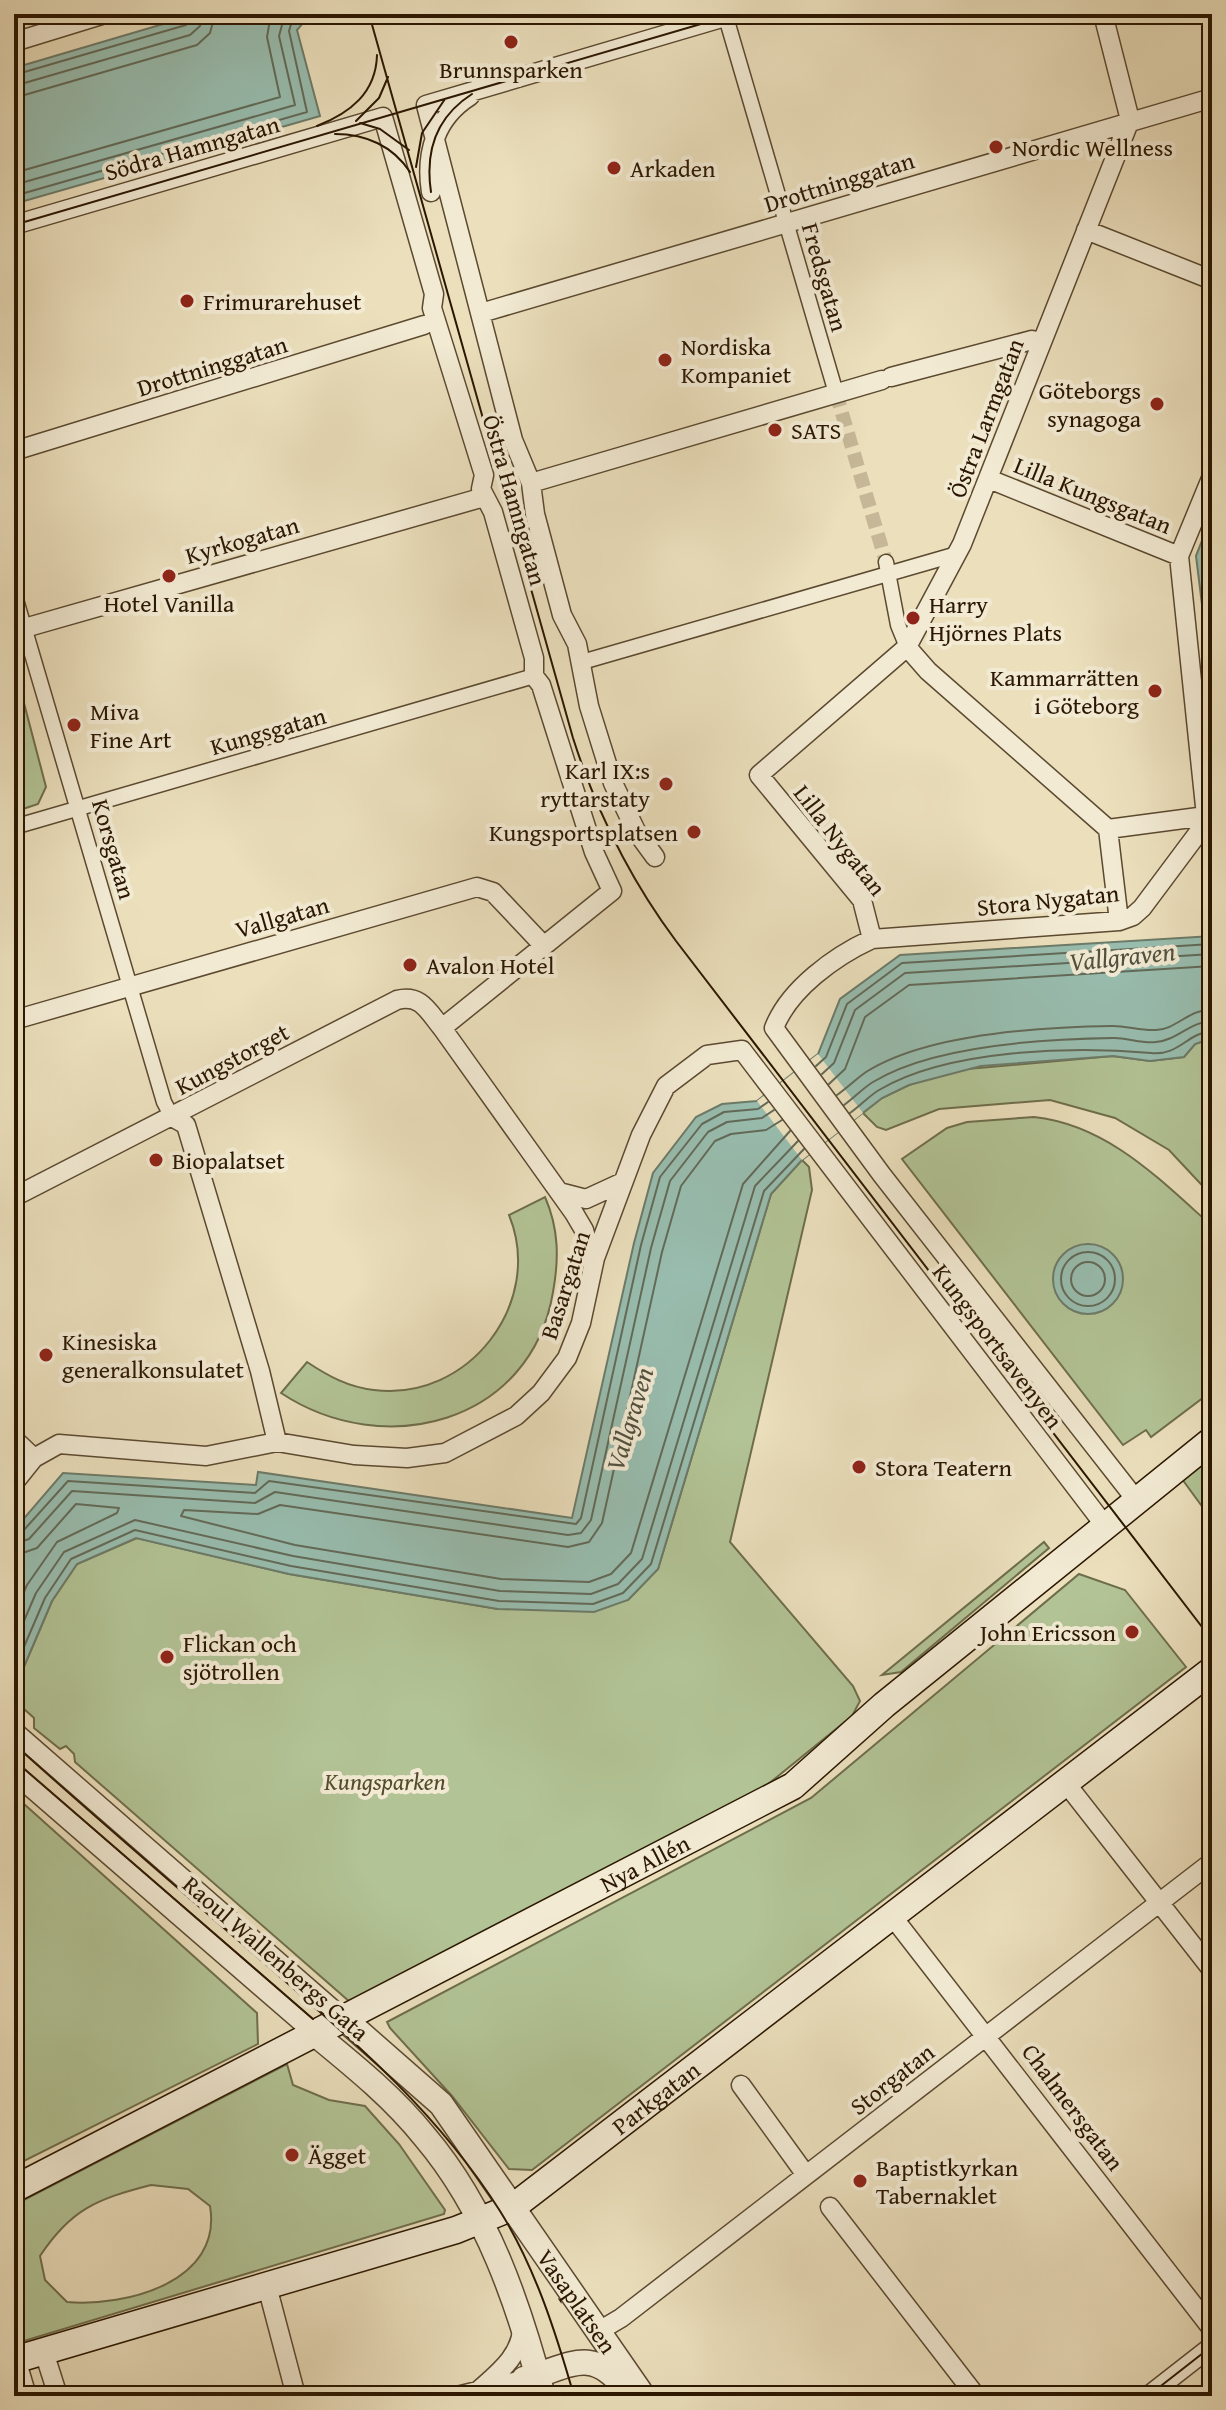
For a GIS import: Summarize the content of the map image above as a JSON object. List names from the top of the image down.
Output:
{
  "streets": {
    "main road": ["Nya Allén", "Parkgatan"],
    "street": [
      "Södra Hamngatan",
      "Drottninggatan",
      "Fredsgatan",
      "Östra Larmgatan",
      "Lilla Kungsgatan",
      "Östra Hamngatan",
      "Kyrkogatan",
      "Kungsgatan",
      "Lilla Nygatan",
      "Korsgatan",
      "Stora Nygatan",
      "Vallgatan",
      "Kungstorget",
      "Basargatan",
      "Kungsportsavenyen",
      "Raoul Wallenbergs Gata",
      "Storgatan",
      "Chalmersgatan",
      "Vasaplatsen"
    ]
  },
  "crossings": [
    ["Södra Hamngatan", "Östra Hamngatan"],
    ["Drottninggatan", "Fredsgatan"],
    ["Drottninggatan", "Östra Larmgatan"],
    ["Drottninggatan", "Östra Hamngatan"],
    ["Östra Larmgatan", "Lilla Kungsgatan"],
    ["Östra Larmgatan", "Lilla Nygatan"],
    ["Östra Hamngatan", "Kyrkogatan"],
    ["Östra Hamngatan", "Kungsgatan"],
    ["Östra Hamngatan", "Vallgatan"],
    ["Kyrkogatan", "Korsgatan"],
    ["Kungsgatan", "Korsgatan"],
    ["Lilla Nygatan", "Stora Nygatan"],
    ["Lilla Nygatan", "Kungsportsavenyen"],
    ["Korsgatan", "Vallgatan"],
    ["Korsgatan", "Kungstorget"],
    ["Stora Nygatan", "Kungsportsavenyen"],
    ["Kungstorget", "Basargatan"],
    ["Basargatan", "Kungsportsavenyen"],
    ["Kungsportsavenyen", "Nya Allén"],
    ["Nya Allén", "Raoul Wallenbergs Gata"],
    ["Raoul Wallenbergs Gata", "Parkgatan"],
    ["Raoul Wallenbergs Gata", "Vasaplatsen"],
    ["Storgatan", "Chalmersgatan"],
    ["Storgatan", "Vasaplatsen"],
    ["Parkgatan", "Chalmersgatan"],
    ["Parkgatan", "Vasaplatsen"]
  ],
  "water": ["Vallgraven"],
  "parks": ["Kungsparken"],
  "places": [
    "Brunnsparken",
    "Nordic Wellness",
    "Arkaden",
    "Frimurarehuset",
    "Nordiska Kompaniet",
    "Göteborgs synagoga",
    "SATS",
    "Hotel Vanilla",
    "Harry Hjörnes Plats",
    "Kammarrätten i Göteborg",
    "Miva Fine Art",
    "Karl IX:s ryttarstaty",
    "Kungsportsplatsen",
    "Avalon Hotel",
    "Biopalatset",
    "Kinesiska generalkonsulatet",
    "Stora Teatern",
    "John Ericsson",
    "Flickan och sjötrollen",
    "Ägget",
    "Baptistkyrkan Tabernaklet"
  ]
}
